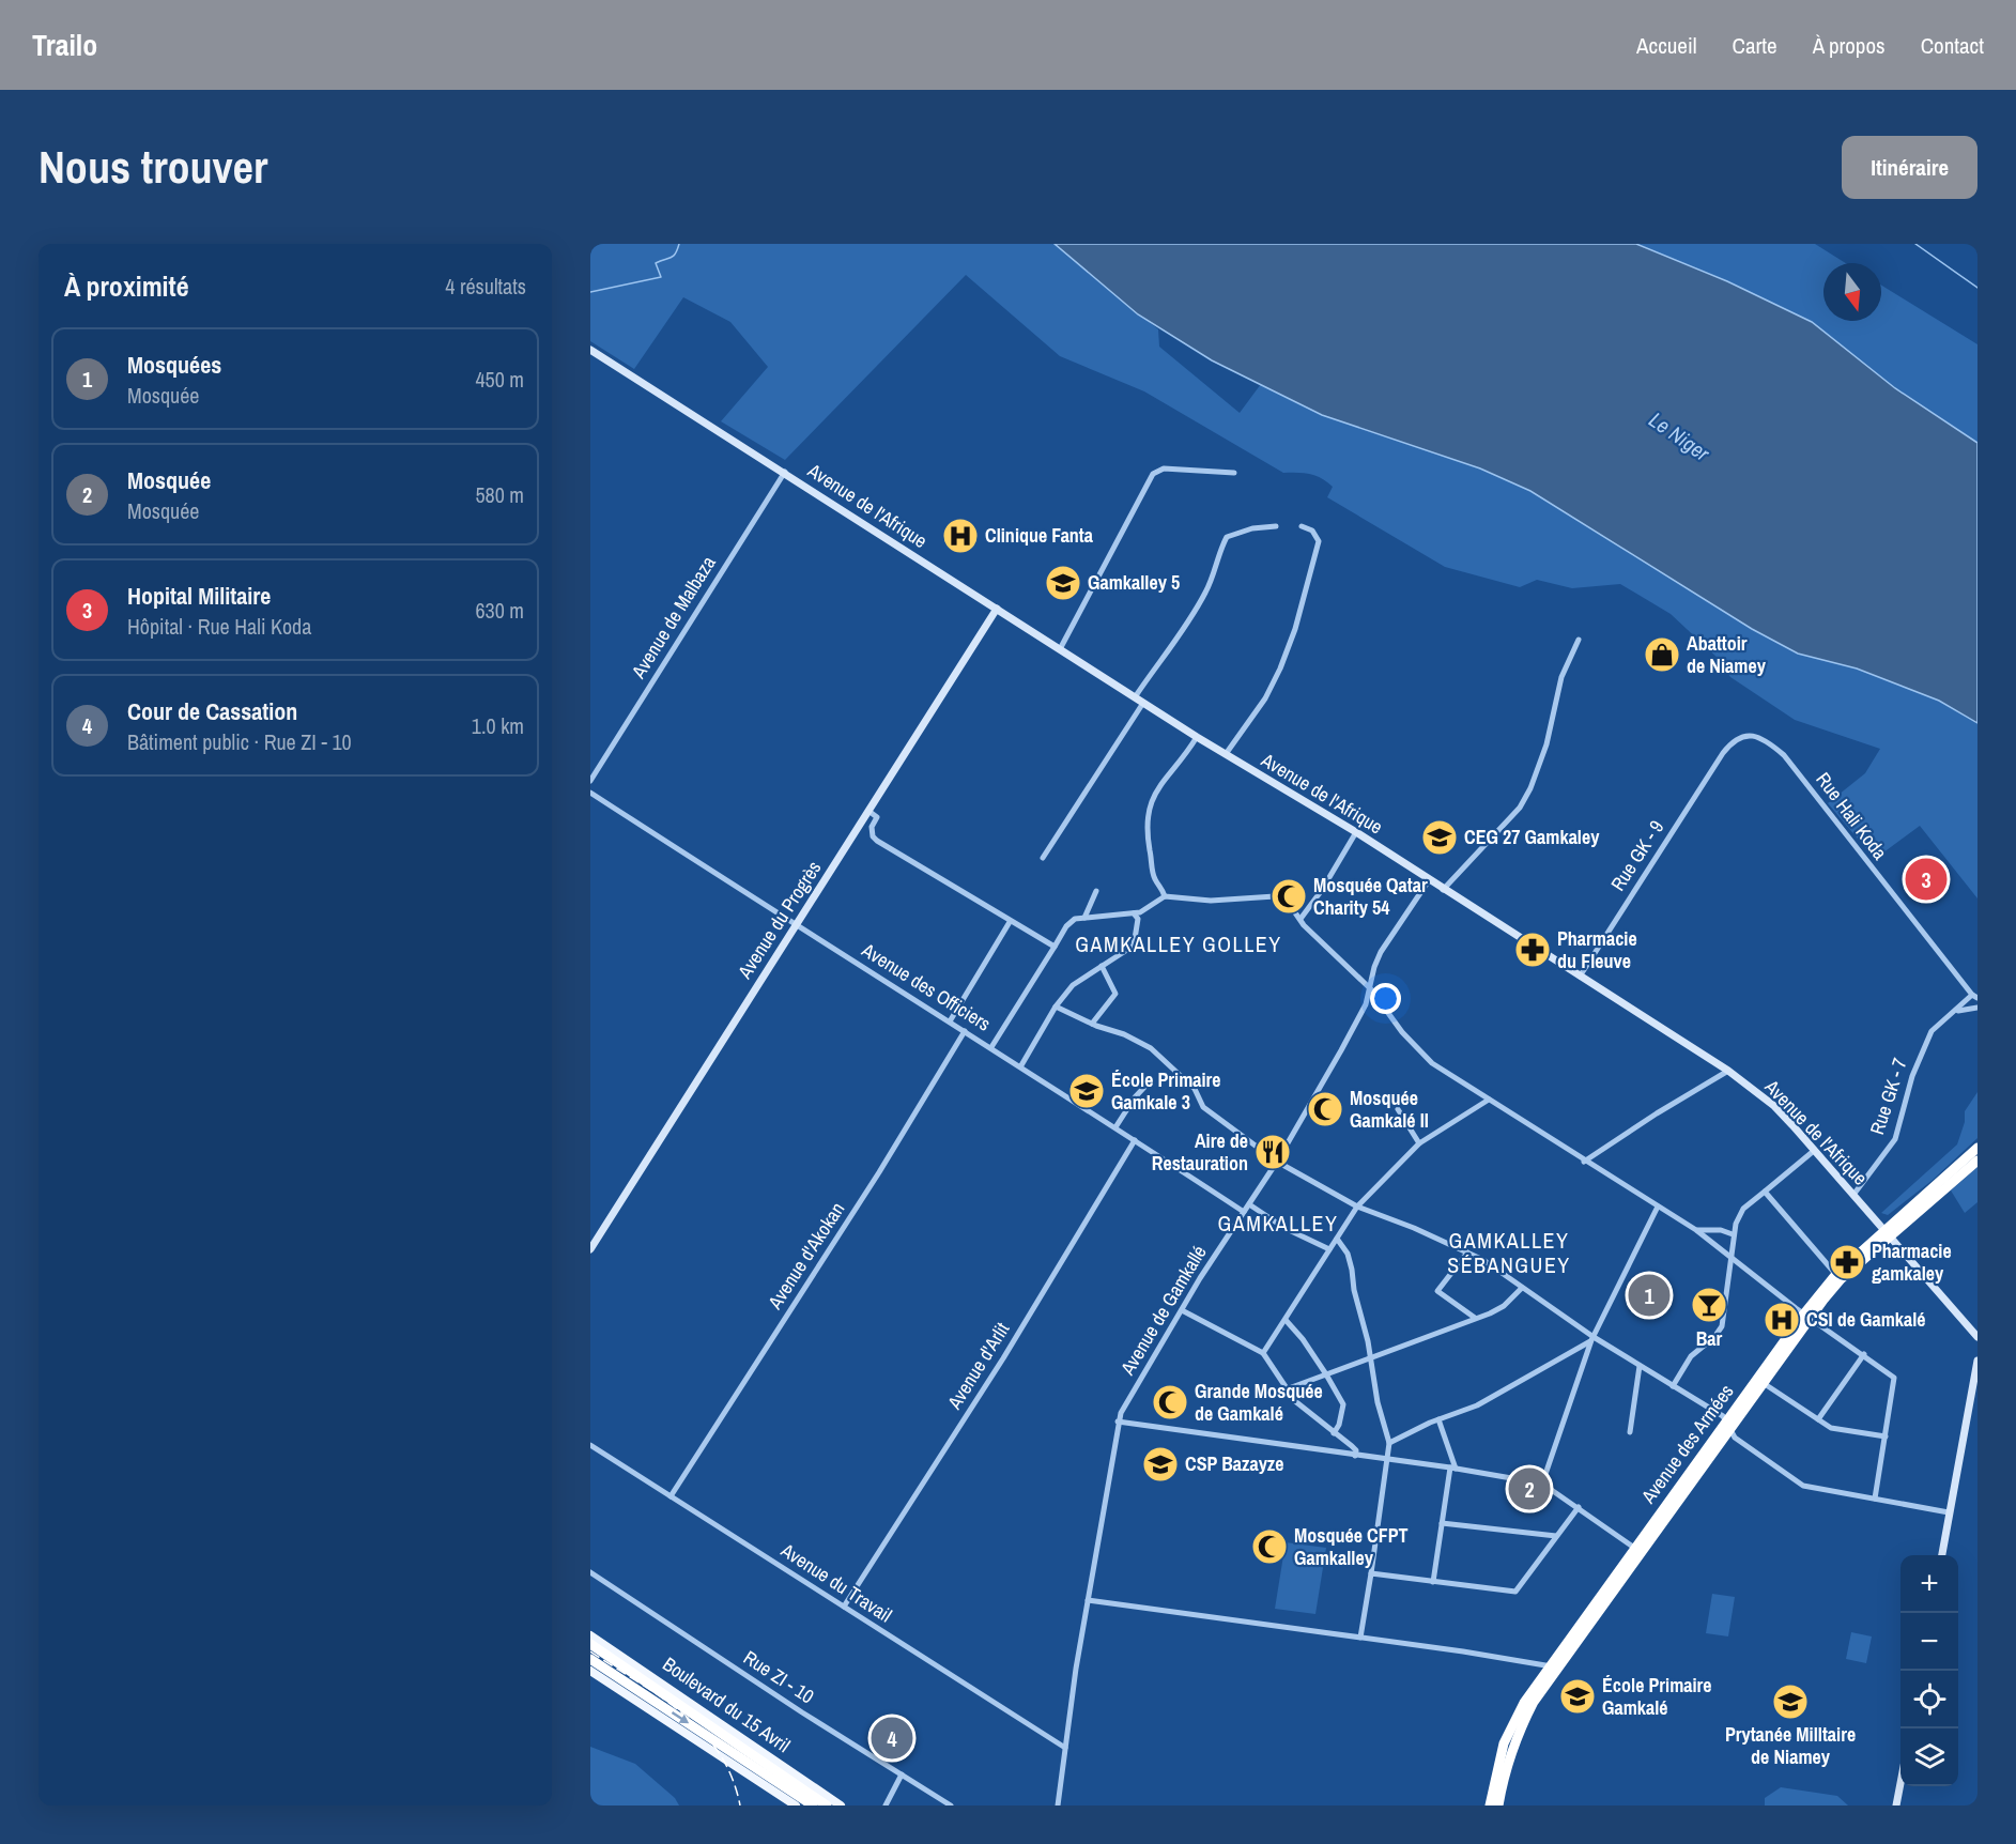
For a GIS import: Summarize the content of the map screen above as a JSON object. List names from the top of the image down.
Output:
{
  "streets": {
    "highway": ["Avenue des Armées", "Boulevard du 15 Avril"],
    "main road": ["Avenue de l'Afrique", "Avenue du Progrès"],
    "street": [
      "Avenue de Malbaza",
      "Rue Hali Koda",
      "Rue GK - 9",
      "Avenue des Officiers",
      "Rue GK - 7",
      "Avenue d'Akokan",
      "Avenue de Gamkallé",
      "Avenue d'Arlit",
      "Avenue du Travail",
      "Rue ZI - 10"
    ]
  },
  "crossings": [
    ["Avenue de l'Afrique", "Avenue de Malbaza"],
    ["Avenue de l'Afrique", "Rue GK - 9"],
    ["Avenue de l'Afrique", "Avenue du Progrès"],
    ["Avenue de l'Afrique", "Rue GK - 7"],
    ["Avenue de l'Afrique", "Avenue de Gamkallé"],
    ["Avenue de l'Afrique", "Avenue des Armées"],
    ["Rue Hali Koda", "Rue GK - 9"],
    ["Rue Hali Koda", "Rue GK - 7"],
    ["Avenue du Progrès", "Avenue des Officiers"],
    ["Avenue des Officiers", "Avenue d'Akokan"],
    ["Avenue des Officiers", "Avenue de Gamkallé"],
    ["Avenue des Officiers", "Avenue d'Arlit"],
    ["Avenue d'Akokan", "Avenue du Travail"],
    ["Avenue de Gamkallé", "Avenue du Travail"],
    ["Avenue d'Arlit", "Avenue du Travail"]
  ],
  "districts": ["GAMKALLEY GOLLEY", "GAMKALLEY", "GAMKALLEY SÉBANGUEY"],
  "water": ["Le Niger"],
  "places": {
    "hospital": ["Clinique Fanta", "CSI de Gamkalé"],
    "school or university": [
      "Gamkalley 5",
      "CEG 27 Gamkaley",
      "École Primaire Gamkale 3",
      "CSP Bazayze",
      "École Primaire Gamkalé",
      "Prytanée Milltaire de Niamey"
    ],
    "shop": ["Abattoir de Niamey"],
    "mosque": [
      "Mosquée Qatar Charity 54",
      "Mosquée Gamkalé II",
      "Grande Mosquée de Gamkalé",
      "Mosquée CFPT Gamkalley"
    ],
    "pharmacy": ["Pharmacie du Fleuve", "Pharmacie gamkaley"],
    "restaurant": ["Aire de Restauration"],
    "bar": ["Bar"]
  },
  "north": "bottom",
  "page": {
    "header": "Trailo",
    "nav": [
      "Accueil",
      "Carte",
      "À propos",
      "Contact"
    ],
    "buttons": "Itinéraire",
    "title": "Nous trouver",
    "heading": ["À proximité", "4 résultats"],
    "list": [
      {
        "mark": "1",
        "name": "Mosquées",
        "note": "Mosquée",
        "value": "450 m"
      },
      {
        "mark": "2",
        "name": "Mosquée",
        "note": "Mosquée",
        "value": "580 m"
      },
      {
        "mark": "3",
        "name": "Hopital Militaire",
        "note": "Hôpital · Rue Hali Koda",
        "value": "630 m"
      },
      {
        "mark": "4",
        "name": "Cour de Cassation",
        "note": "Bâtiment public · Rue ZI - 10",
        "value": "1.0 km"
      }
    ],
    "pins": [
      "3",
      "1",
      "2",
      "4"
    ],
    "map_buttons": ["+", "−"]
  }
}
